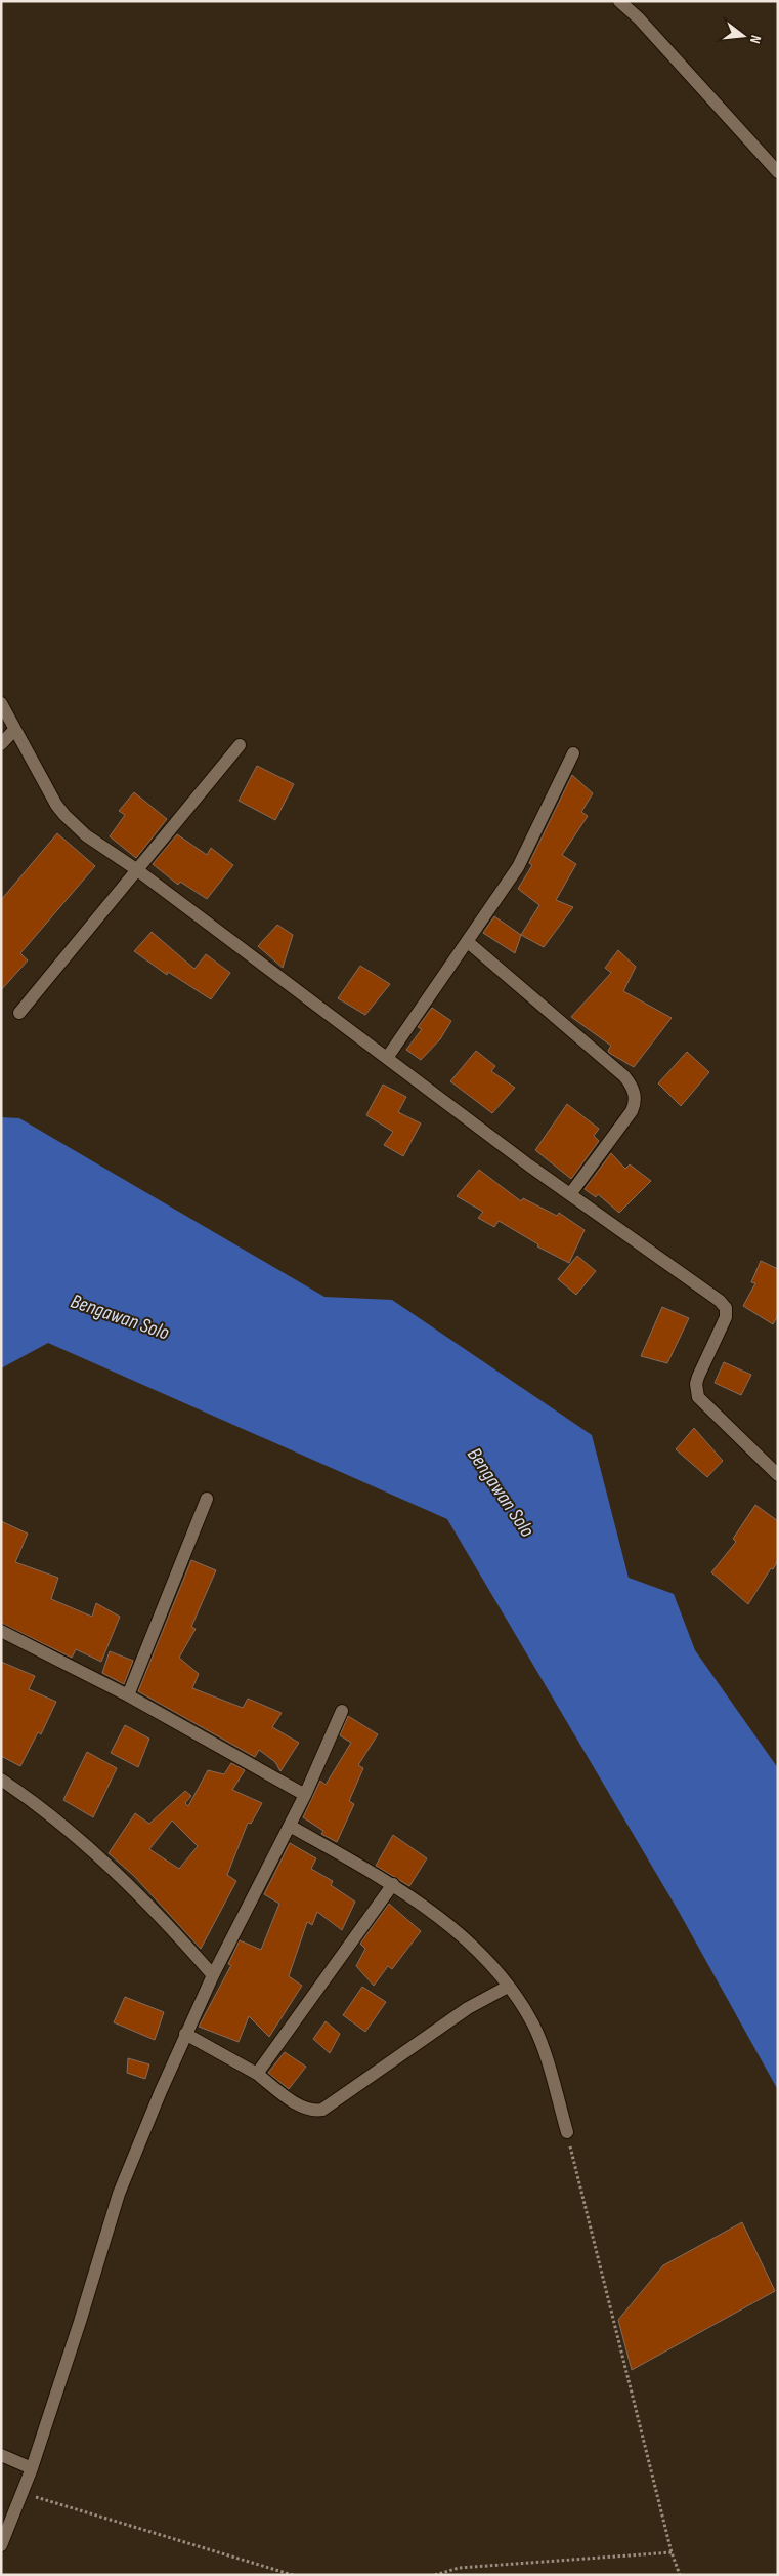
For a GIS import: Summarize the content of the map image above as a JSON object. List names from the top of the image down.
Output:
{
  "water": ["Bengawan Solo"],
  "north": "right"
}
